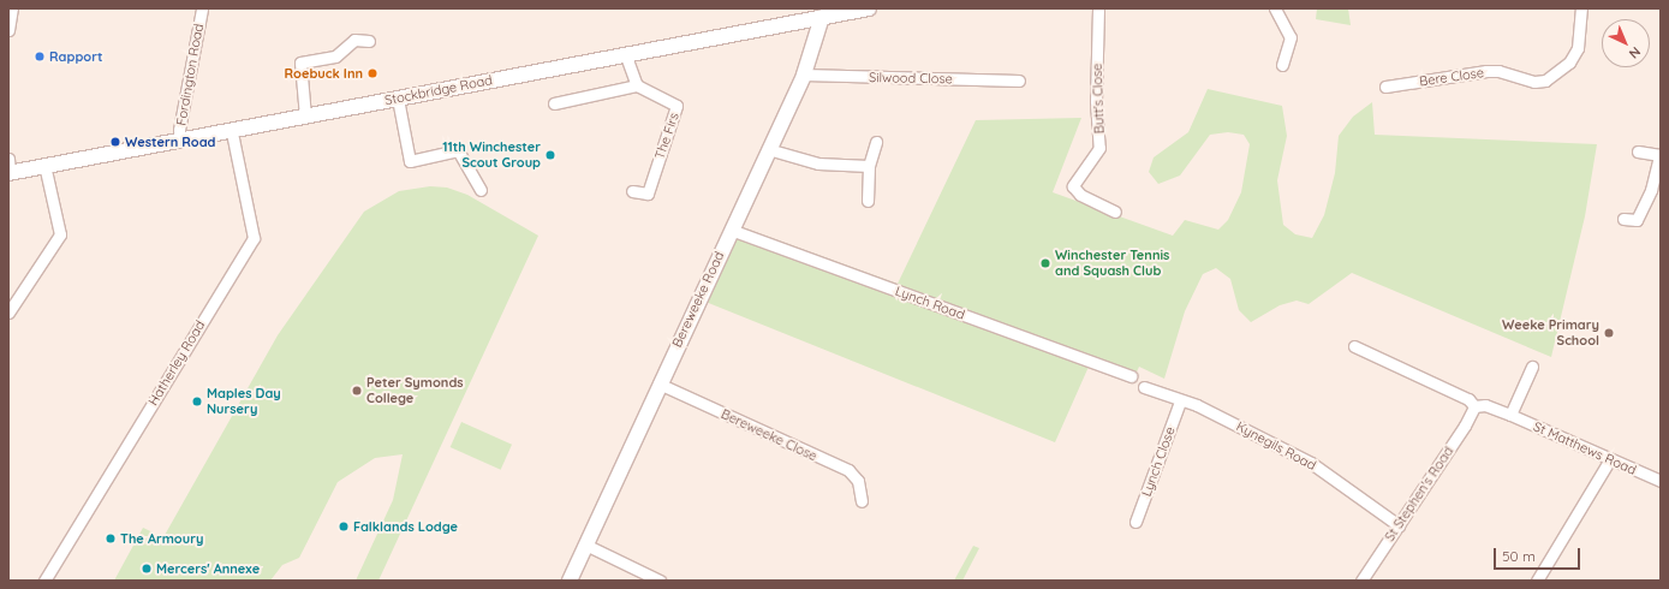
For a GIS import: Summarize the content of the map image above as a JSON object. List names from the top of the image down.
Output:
{
  "streets": {
    "main road": ["Stockbridge Road", "Bereweeke Road"],
    "street": [
      "Fordington Road",
      "Bere Close",
      "Silwood Close",
      "Butt's Close",
      "The Firs",
      "Lynch Road",
      "Hatherley Road",
      "Bereweeke Close",
      "Kynegils Road",
      "St Matthews Road",
      "Lynch Close",
      "St Stephen's Road"
    ]
  },
  "crossings": [
    ["Fordington Road", "Stockbridge Road"],
    ["Silwood Close", "Bereweeke Road"],
    ["Stockbridge Road", "Bereweeke Road"],
    ["Stockbridge Road", "Hatherley Road"],
    ["Bereweeke Road", "Lynch Road"],
    ["Bereweeke Road", "Bereweeke Close"],
    ["Kynegils Road", "Lynch Close"],
    ["Kynegils Road", "St Stephen's Road"],
    ["St Matthews Road", "St Stephen's Road"]
  ],
  "places": [
    "Rapport",
    "Roebuck Inn",
    "Western Road",
    "11th Winchester Scout Group",
    "Winchester Tennis and Squash Club",
    "Weeke Primary School",
    "Peter Symonds College",
    "Maples Day Nursery",
    "Falklands Lodge",
    "The Armoury",
    "Mercers' Annexe"
  ],
  "scale_bar": "50 m",
  "north": "bottom right"
}
